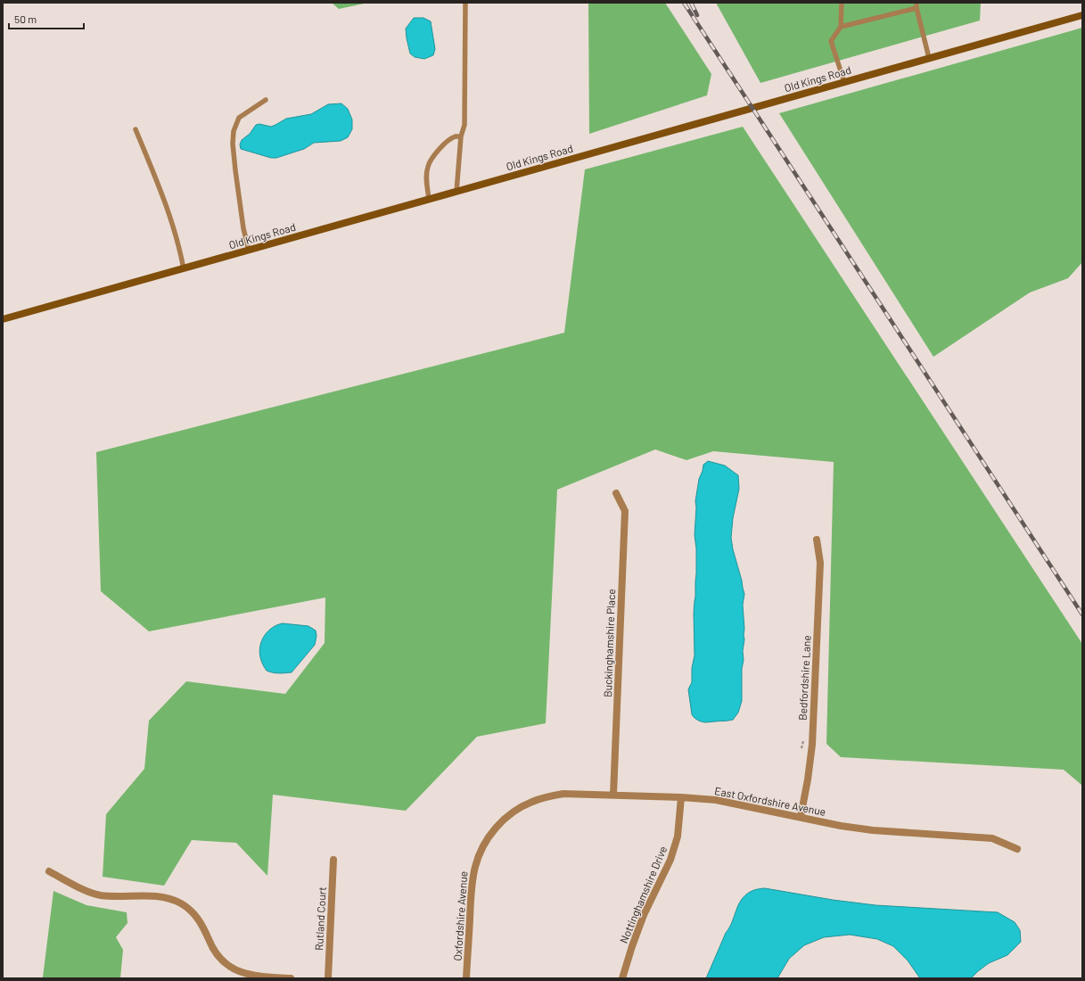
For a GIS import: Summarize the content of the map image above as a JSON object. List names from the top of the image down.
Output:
{
  "streets": {
    "street": [
      "Old Kings Road",
      "Buckinghamshire Place",
      "Bedfordshire Lane",
      "East Oxfordshire Avenue",
      "Nottinghamshire Drive",
      "Oxfordshire Avenue",
      "Rutland Court"
    ]
  },
  "crossings": [
    ["Buckinghamshire Place", "East Oxfordshire Avenue"],
    ["Bedfordshire Lane", "East Oxfordshire Avenue"],
    ["East Oxfordshire Avenue", "Nottinghamshire Drive"],
    ["East Oxfordshire Avenue", "Oxfordshire Avenue"]
  ],
  "scale_bar": "50 m"
}
